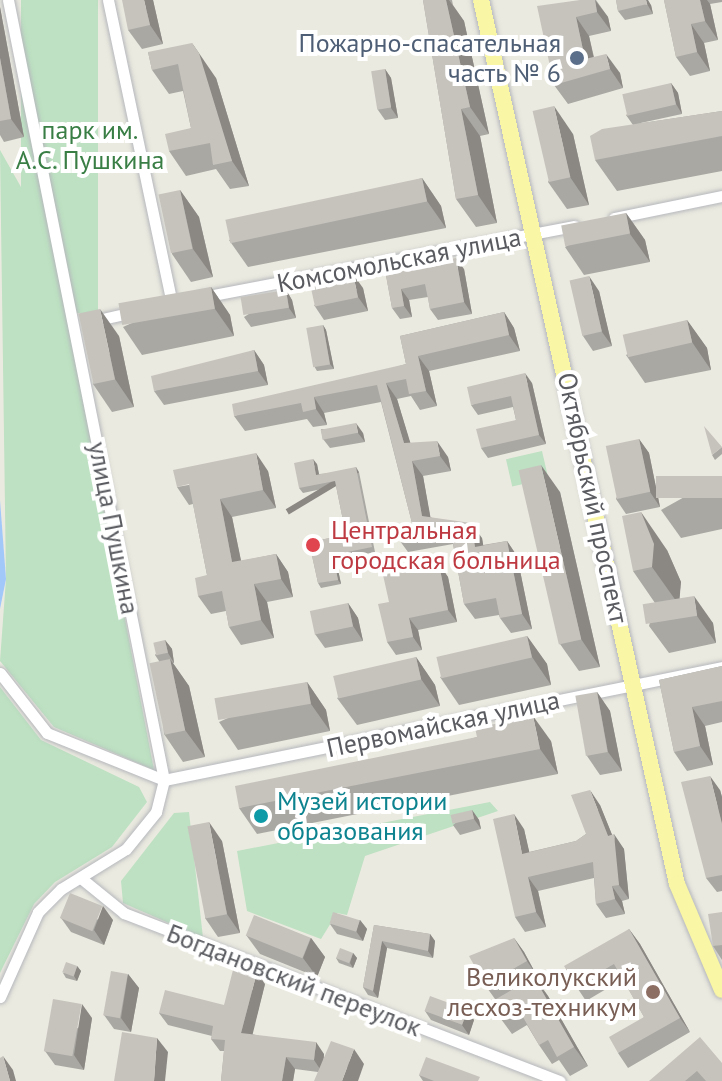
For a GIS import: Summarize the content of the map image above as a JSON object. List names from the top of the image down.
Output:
{
  "streets": {
    "main road": ["Октябрьский проспект"],
    "street": [
      "Комсомольская улица",
      "улица Пушкина",
      "Первомайская улица",
      "Богдановский переулок"
    ]
  },
  "crossings": [
    ["Комсомольская улица", "Октябрьский проспект"],
    ["Комсомольская улица", "улица Пушкина"],
    ["Октябрьский проспект", "Первомайская улица"],
    ["улица Пушкина", "Первомайская улица"],
    ["улица Пушкина", "Богдановский переулок"]
  ],
  "parks": ["парк им. А.С. Пушкина"],
  "places": [
    "Пожарно-спасательная часть № 6",
    "Центральная городская больница",
    "Музей истории образования",
    "Великолукский лесхоз-техникум"
  ]
}
